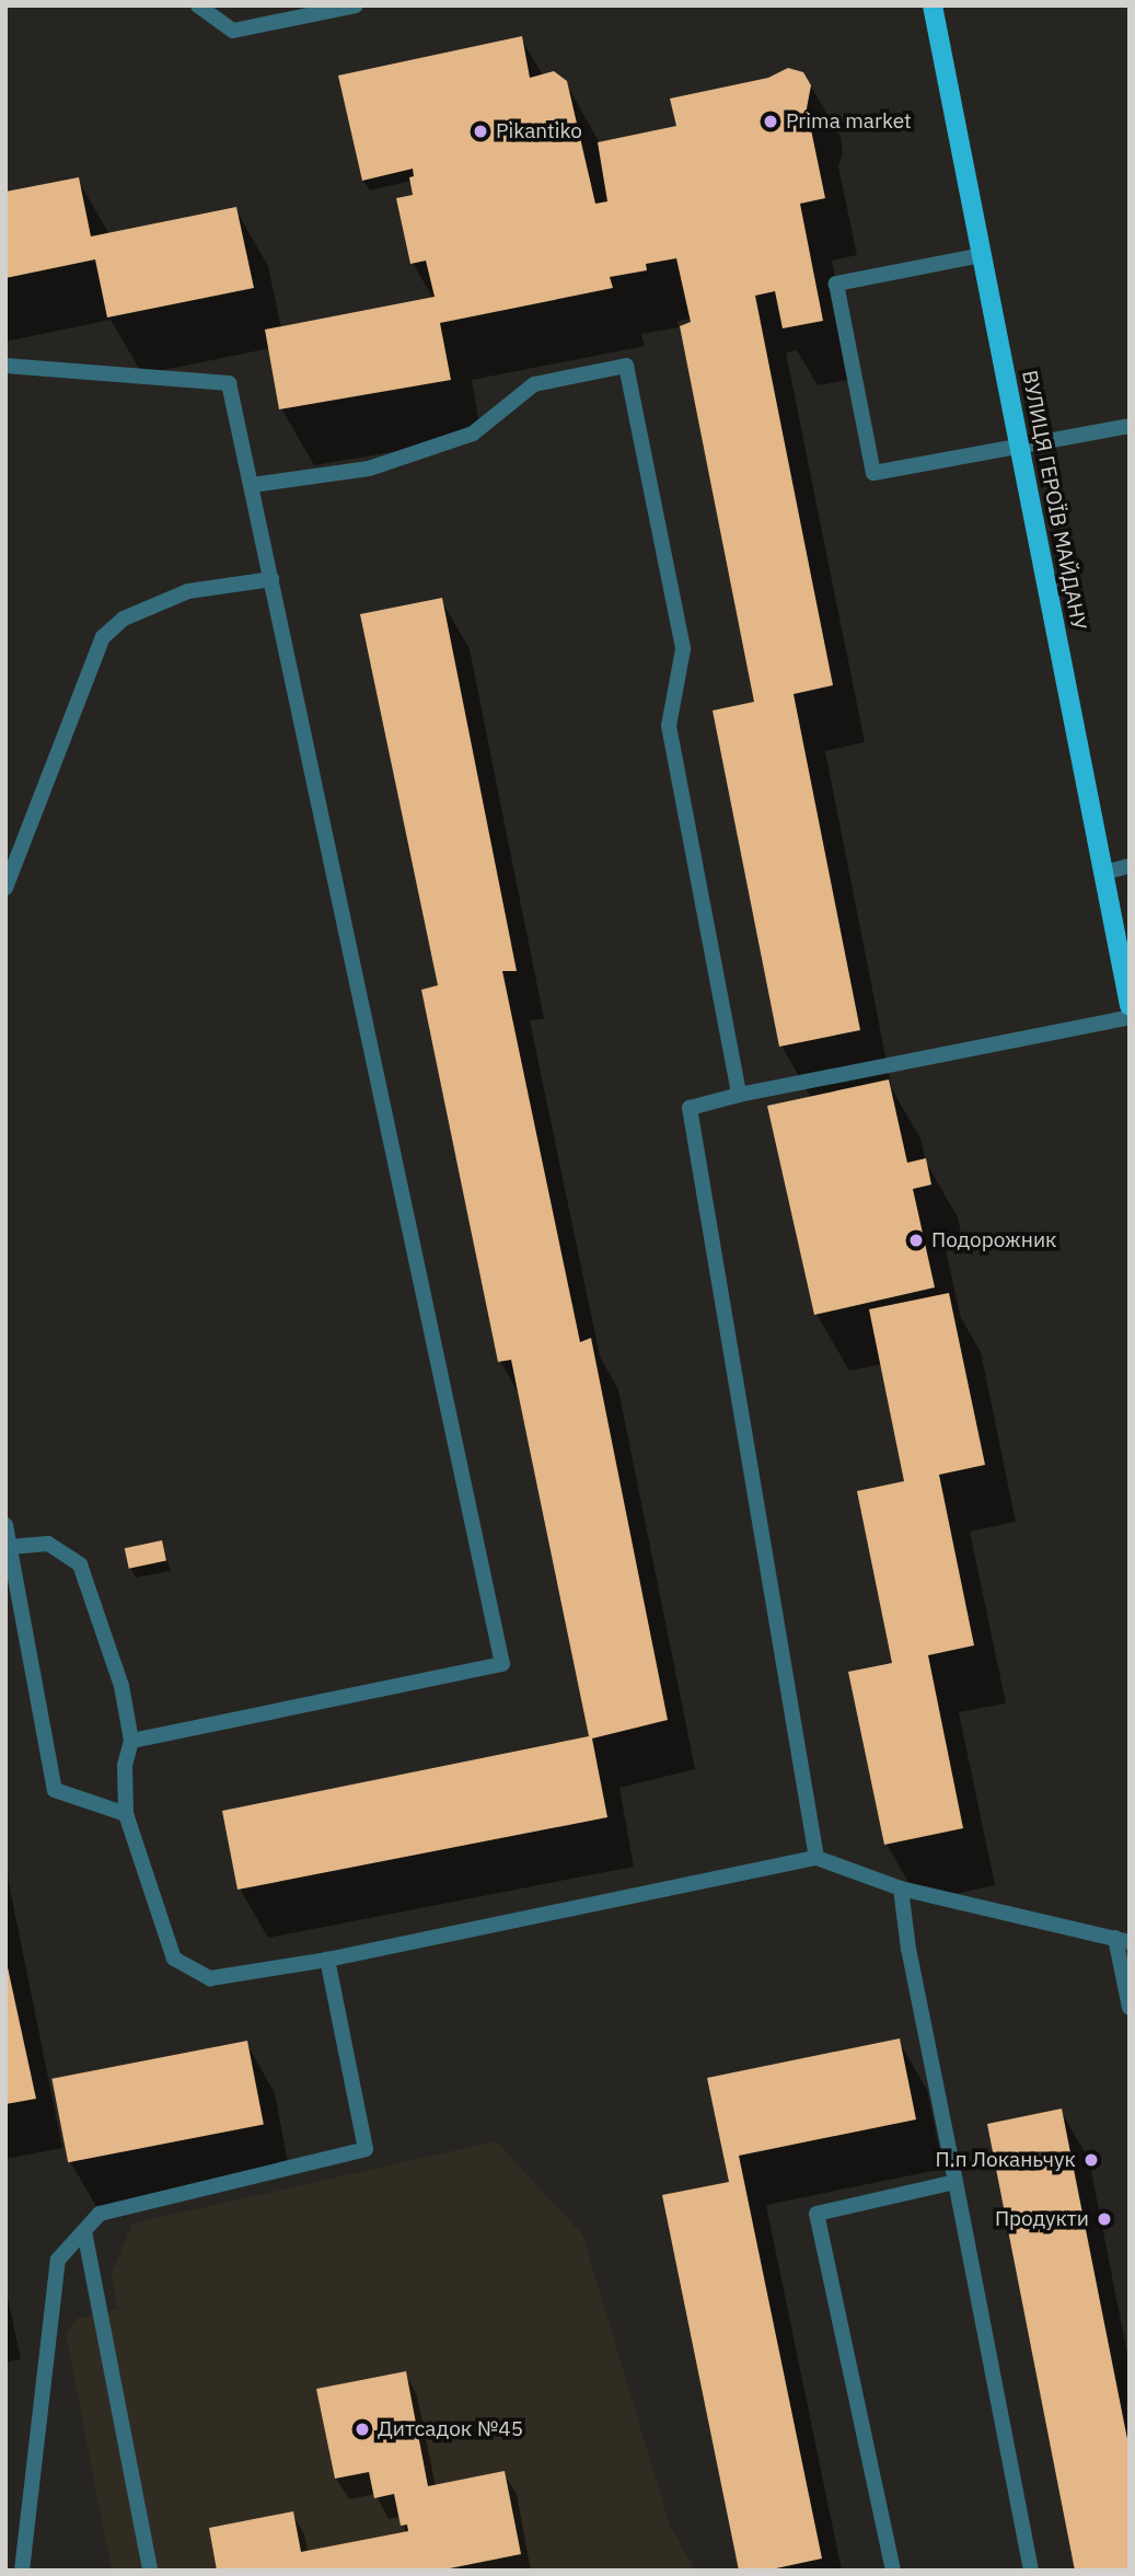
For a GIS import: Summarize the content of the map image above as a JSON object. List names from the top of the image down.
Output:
{
  "streets": {
    "main road": ["ВУЛИЦЯ ГЕРОЇВ МАЙДАНУ"]
  },
  "places": [
    "Prima market",
    "Pikantiko",
    "Подорожник",
    "П.п Локаньчук",
    "Продукти",
    "Дитсадок №45"
  ]
}
